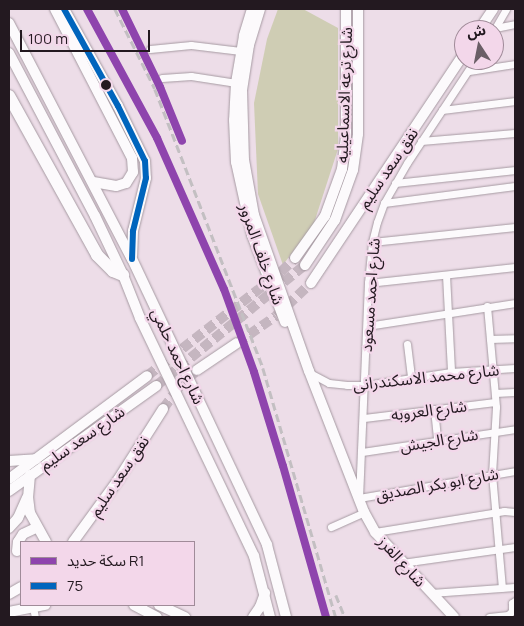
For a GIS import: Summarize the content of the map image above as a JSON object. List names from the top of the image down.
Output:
{
  "streets": {
    "main road": [
      "شارع ترعه الاسماعيليه",
      "نفق سعد سليم",
      "شارع خلف المرور",
      "شارع احمد حلمي",
      "شارع سعد سليم",
      "شارع الفرز"
    ],
    "street": [
      "شارع احمد مسعود",
      "شارع محمد الاسكندرانى",
      "شارع العروبه",
      "شارع الجيش",
      "شارع ابو بكر الصديق"
    ]
  },
  "crossings": [
    ["شارع خلف المرور", "شارع احمد مسعود"],
    ["شارع خلف المرور", "شارع محمد الاسكندرانى"],
    ["شارع خلف المرور", "شارع ابو بكر الصديق"],
    ["شارع خلف المرور", "شارع الفرز"],
    ["شارع احمد مسعود", "شارع محمد الاسكندرانى"],
    ["شارع احمد مسعود", "شارع العروبه"],
    ["شارع احمد مسعود", "شارع الجيش"],
    ["شارع احمد مسعود", "شارع ابو بكر الصديق"],
    ["شارع احمد مسعود", "شارع الفرز"],
    ["شارع ابو بكر الصديق", "شارع الفرز"]
  ],
  "lines": ["rail line R1", "transit line 75"],
  "legend": ["سكة حديد R1", "75"],
  "scale_bar": "100 m",
  "north": "top"
}
